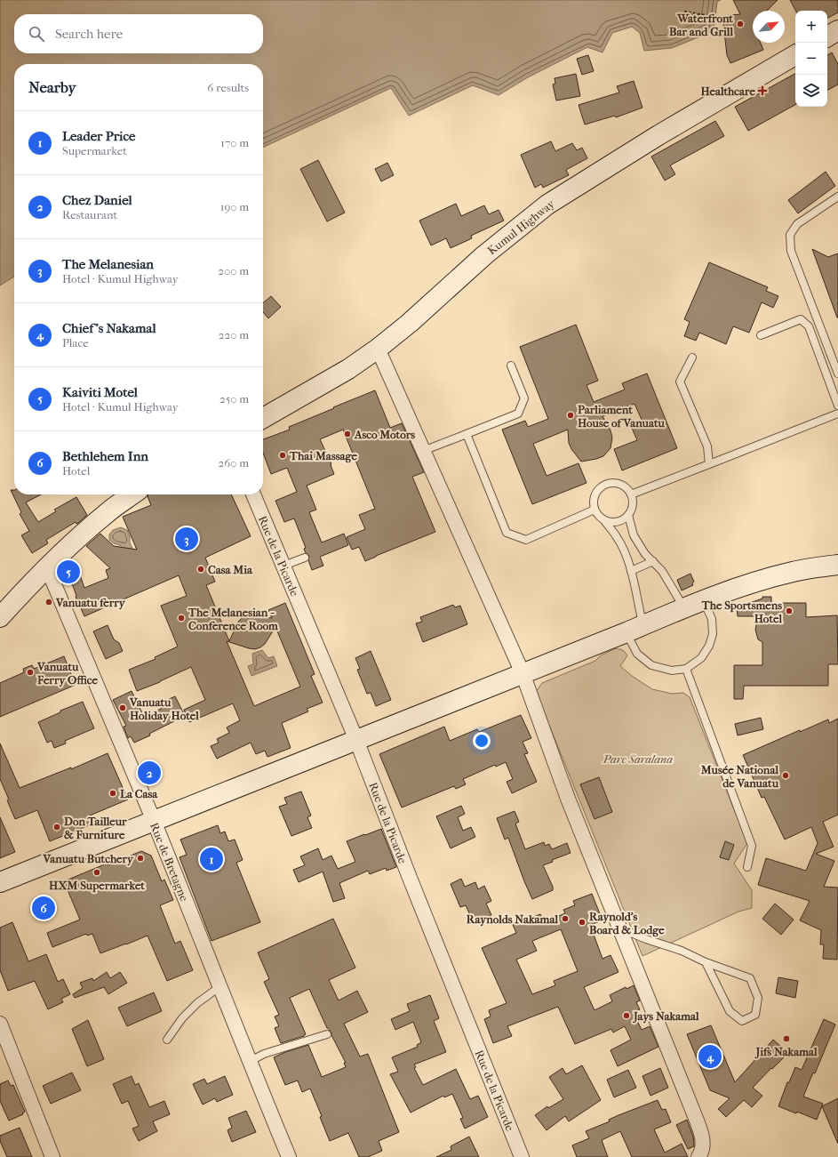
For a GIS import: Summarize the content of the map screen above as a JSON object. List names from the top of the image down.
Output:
{
  "streets": {
    "street": ["Kumul Highway", "Rue de la Picarde", "Rue de Bretagne"]
  },
  "parks": ["Parc Saralana"],
  "places": {
    "other": [
      "Waterfront Bar and Grill",
      "Parliament House of Vanuatu",
      "Asco Motors",
      "Thai Massage",
      "Casa Mia",
      "Vanuatu ferry",
      "The Sportsmens Hotel",
      "The Melanesian - Conference Room",
      "Vanuatu Ferry Office",
      "Vanuatu Holiday Hotel",
      "Musée National de Vanuatu",
      "La Casa",
      "Don Tailleur & Furniture",
      "Vanuatu Butchery",
      "HXM Supermarket",
      "Raynolds Nakamal",
      "Raynold's Board & Lodge",
      "Jays Nakamal",
      "Jifs Nakamal"
    ],
    "health": ["Healthcare"]
  },
  "north": "top right",
  "page": {
    "map_buttons": ["+", "−"],
    "search": "Search here",
    "heading": ["Nearby", "6 results"],
    "list": [
      {
        "mark": "1",
        "name": "Leader Price",
        "note": "Supermarket",
        "value": "170 m"
      },
      {
        "mark": "2",
        "name": "Chez Daniel",
        "note": "Restaurant",
        "value": "190 m"
      },
      {
        "mark": "3",
        "name": "The Melanesian",
        "note": "Hotel · Kumul Highway",
        "value": "200 m"
      },
      {
        "mark": "4",
        "name": "Chief's Nakamal",
        "note": "Place",
        "value": "220 m"
      },
      {
        "mark": "5",
        "name": "Kaiviti Motel",
        "note": "Hotel · Kumul Highway",
        "value": "250 m"
      },
      {
        "mark": "6",
        "name": "Bethlehem Inn",
        "note": "Hotel",
        "value": "260 m"
      }
    ],
    "pins": [
      "3",
      "5",
      "2",
      "1",
      "6",
      "4"
    ]
  }
}
